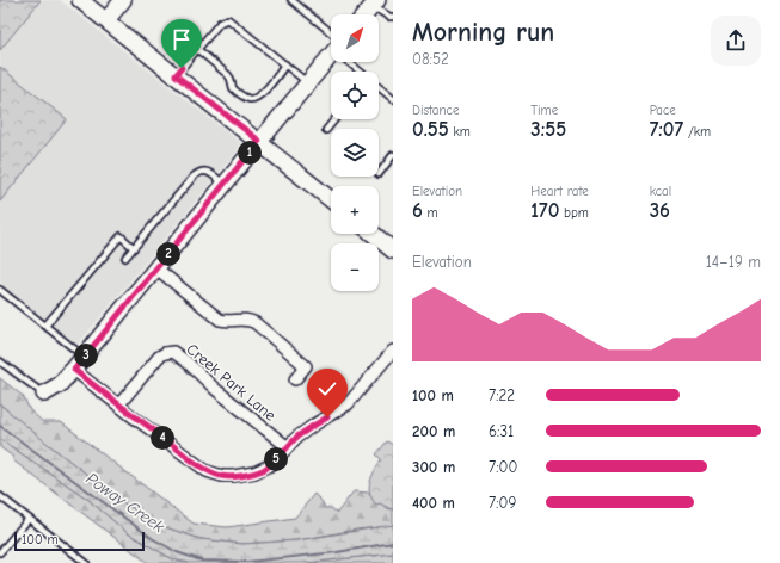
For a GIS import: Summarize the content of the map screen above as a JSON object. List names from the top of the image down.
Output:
{
  "streets": {
    "street": ["Creek Park Lane"]
  },
  "water": ["Poway Creek"],
  "scale_bar": "100 m",
  "north": "top right",
  "page": {
    "heading": ["Morning run", "08:52"],
    "map_buttons": ["+", "−"],
    "stats": [
      ["Distance", "0.55 km"],
      ["Time", "3:55"],
      ["Pace", "7:07 /km"],
      ["Elevation", "6 m"],
      ["Heart rate", "170 bpm"],
      ["kcal", "36"]
    ],
    "pins": [
      "1",
      "2",
      "3",
      "4",
      "5"
    ],
    "chart": ["Elevation", "14–19 m"],
    "list": [
      {
        "name": "100 m",
        "note": "7:22"
      },
      {
        "name": "200 m",
        "note": "6:31"
      },
      {
        "name": "300 m",
        "note": "7:00"
      },
      {
        "name": "400 m",
        "note": "7:09"
      }
    ],
    "scale": "100 m"
  }
}
